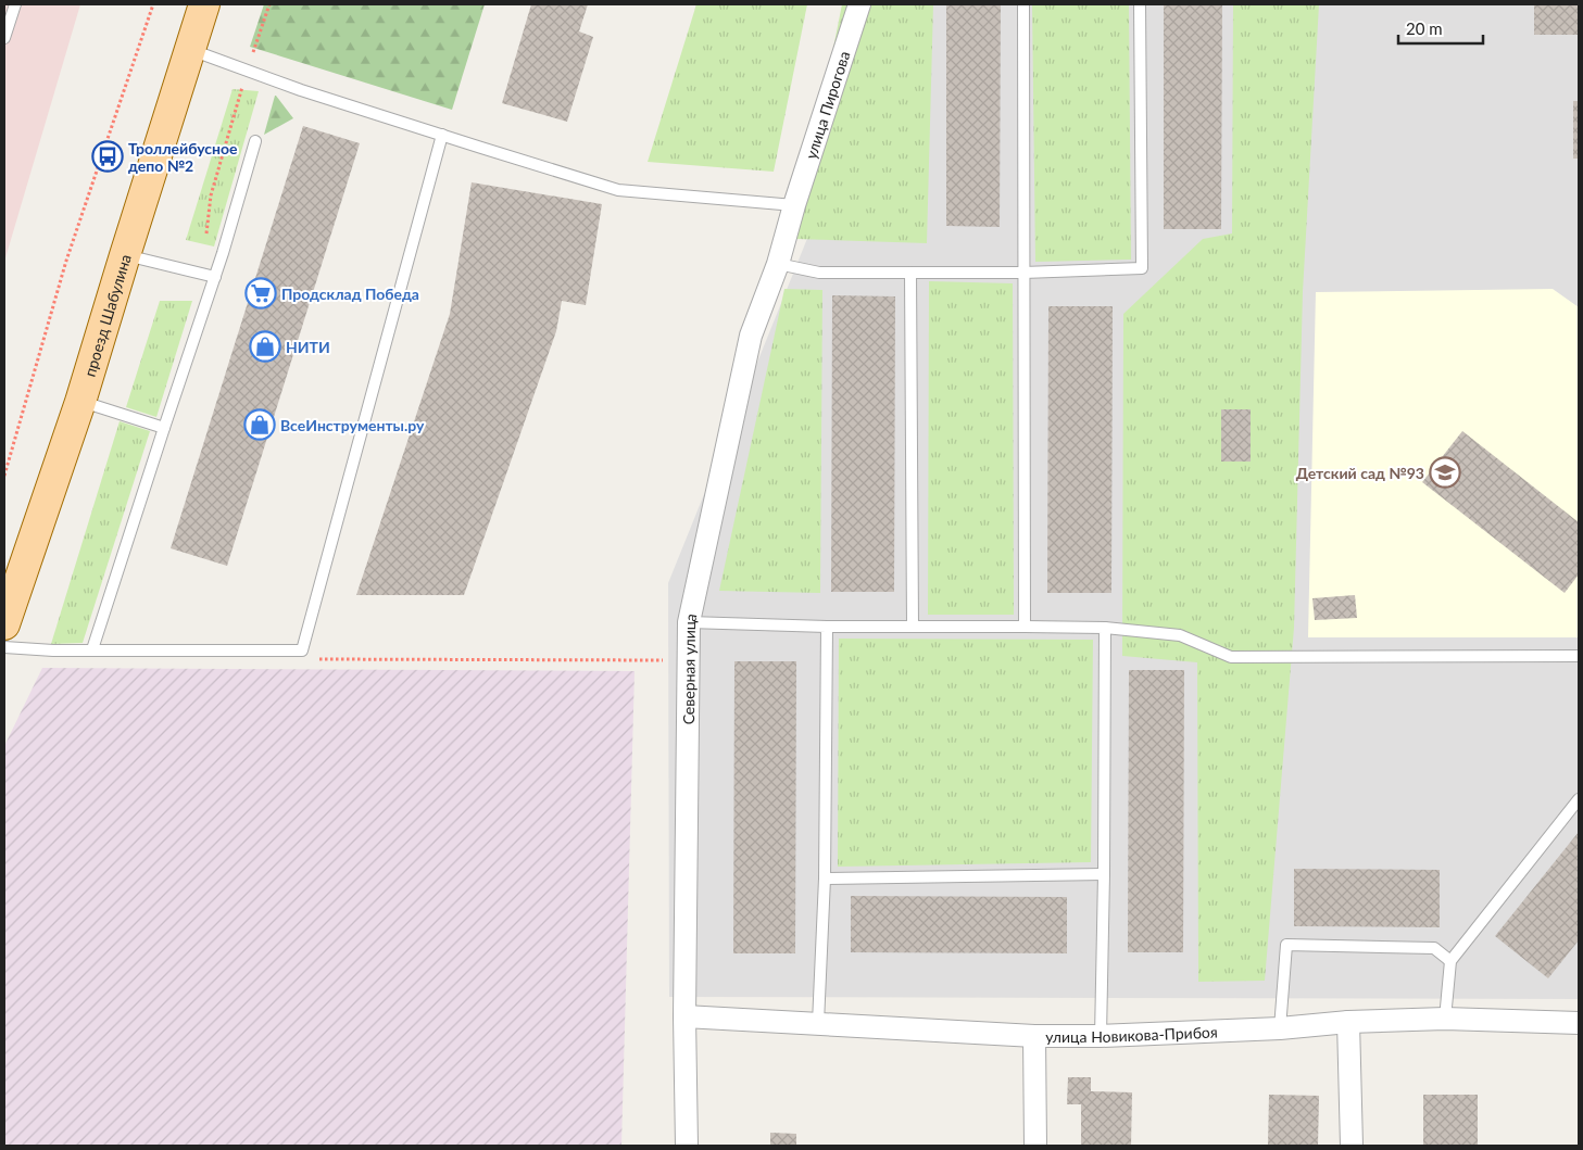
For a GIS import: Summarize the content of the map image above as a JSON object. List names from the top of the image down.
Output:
{
  "streets": {
    "main road": ["проезд Шабулина"],
    "street": ["улица Пирогова", "Северная улица", "улица Новикова-Прибоя"]
  },
  "crossings": [
    ["улица Пирогова", "Северная улица"],
    ["Северная улица", "улица Новикова-Прибоя"]
  ],
  "places": {
    "bus stop": ["Троллейбусное депо №2"],
    "supermarket": ["Продсклад Победа"],
    "shop": ["НИТИ", "ВсеИнструменты.ру"],
    "school or university": ["Детский сад №93"]
  },
  "scale_bar": "20 m"
}
